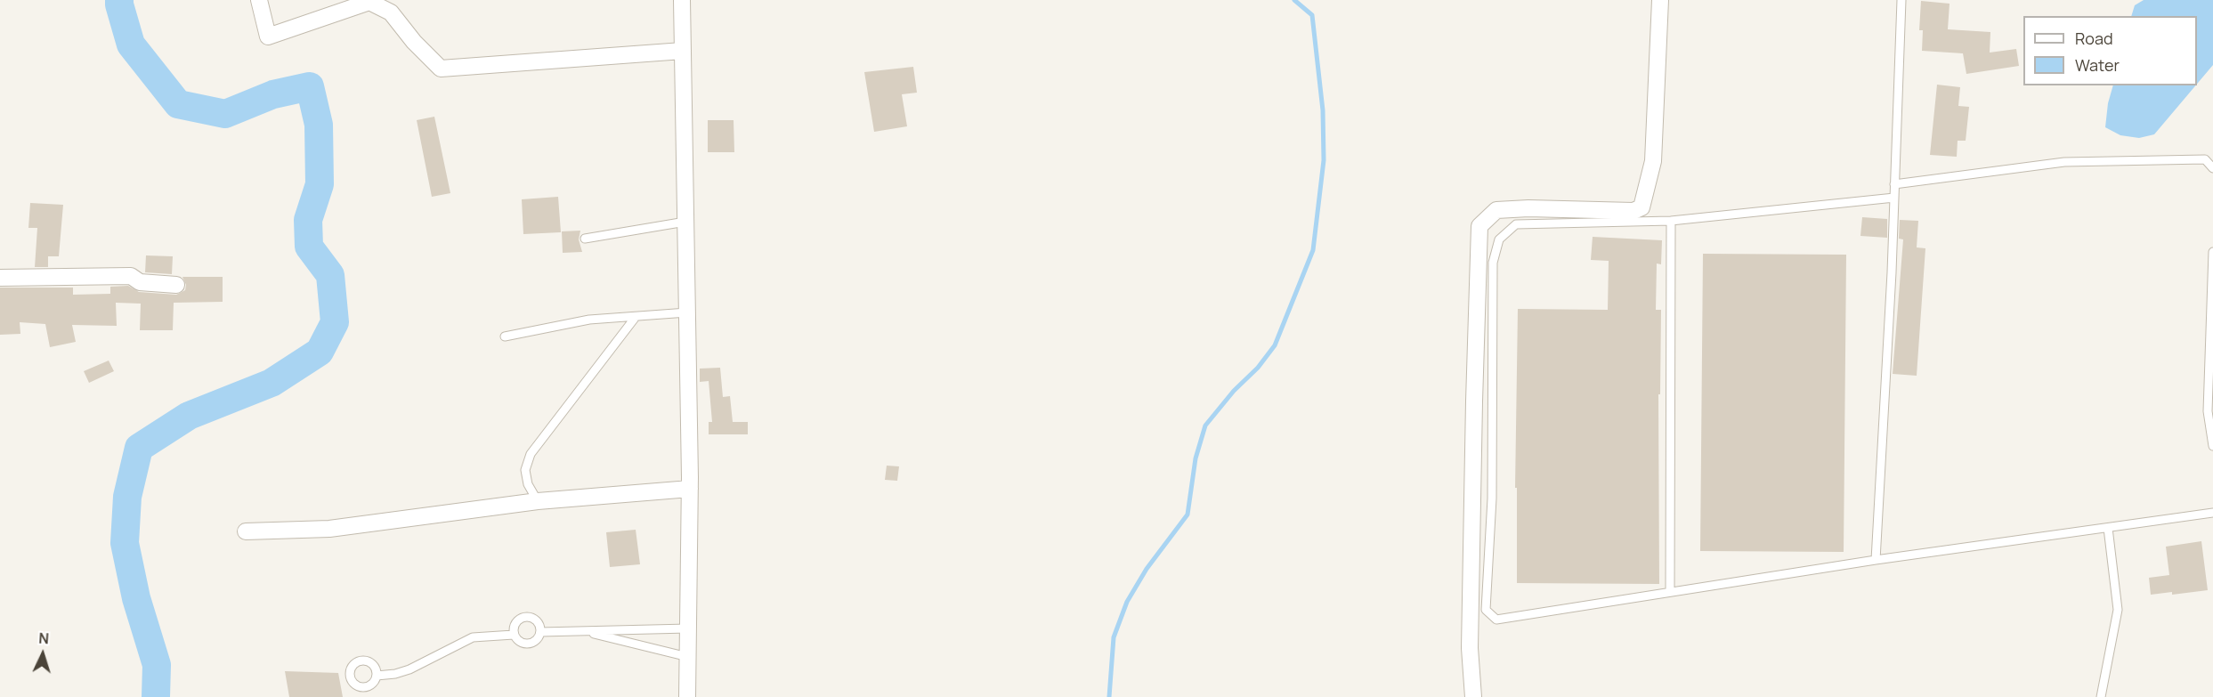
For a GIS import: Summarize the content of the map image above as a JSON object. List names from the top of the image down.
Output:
{
  "legend": ["Road", "Water"],
  "north": "top"
}
